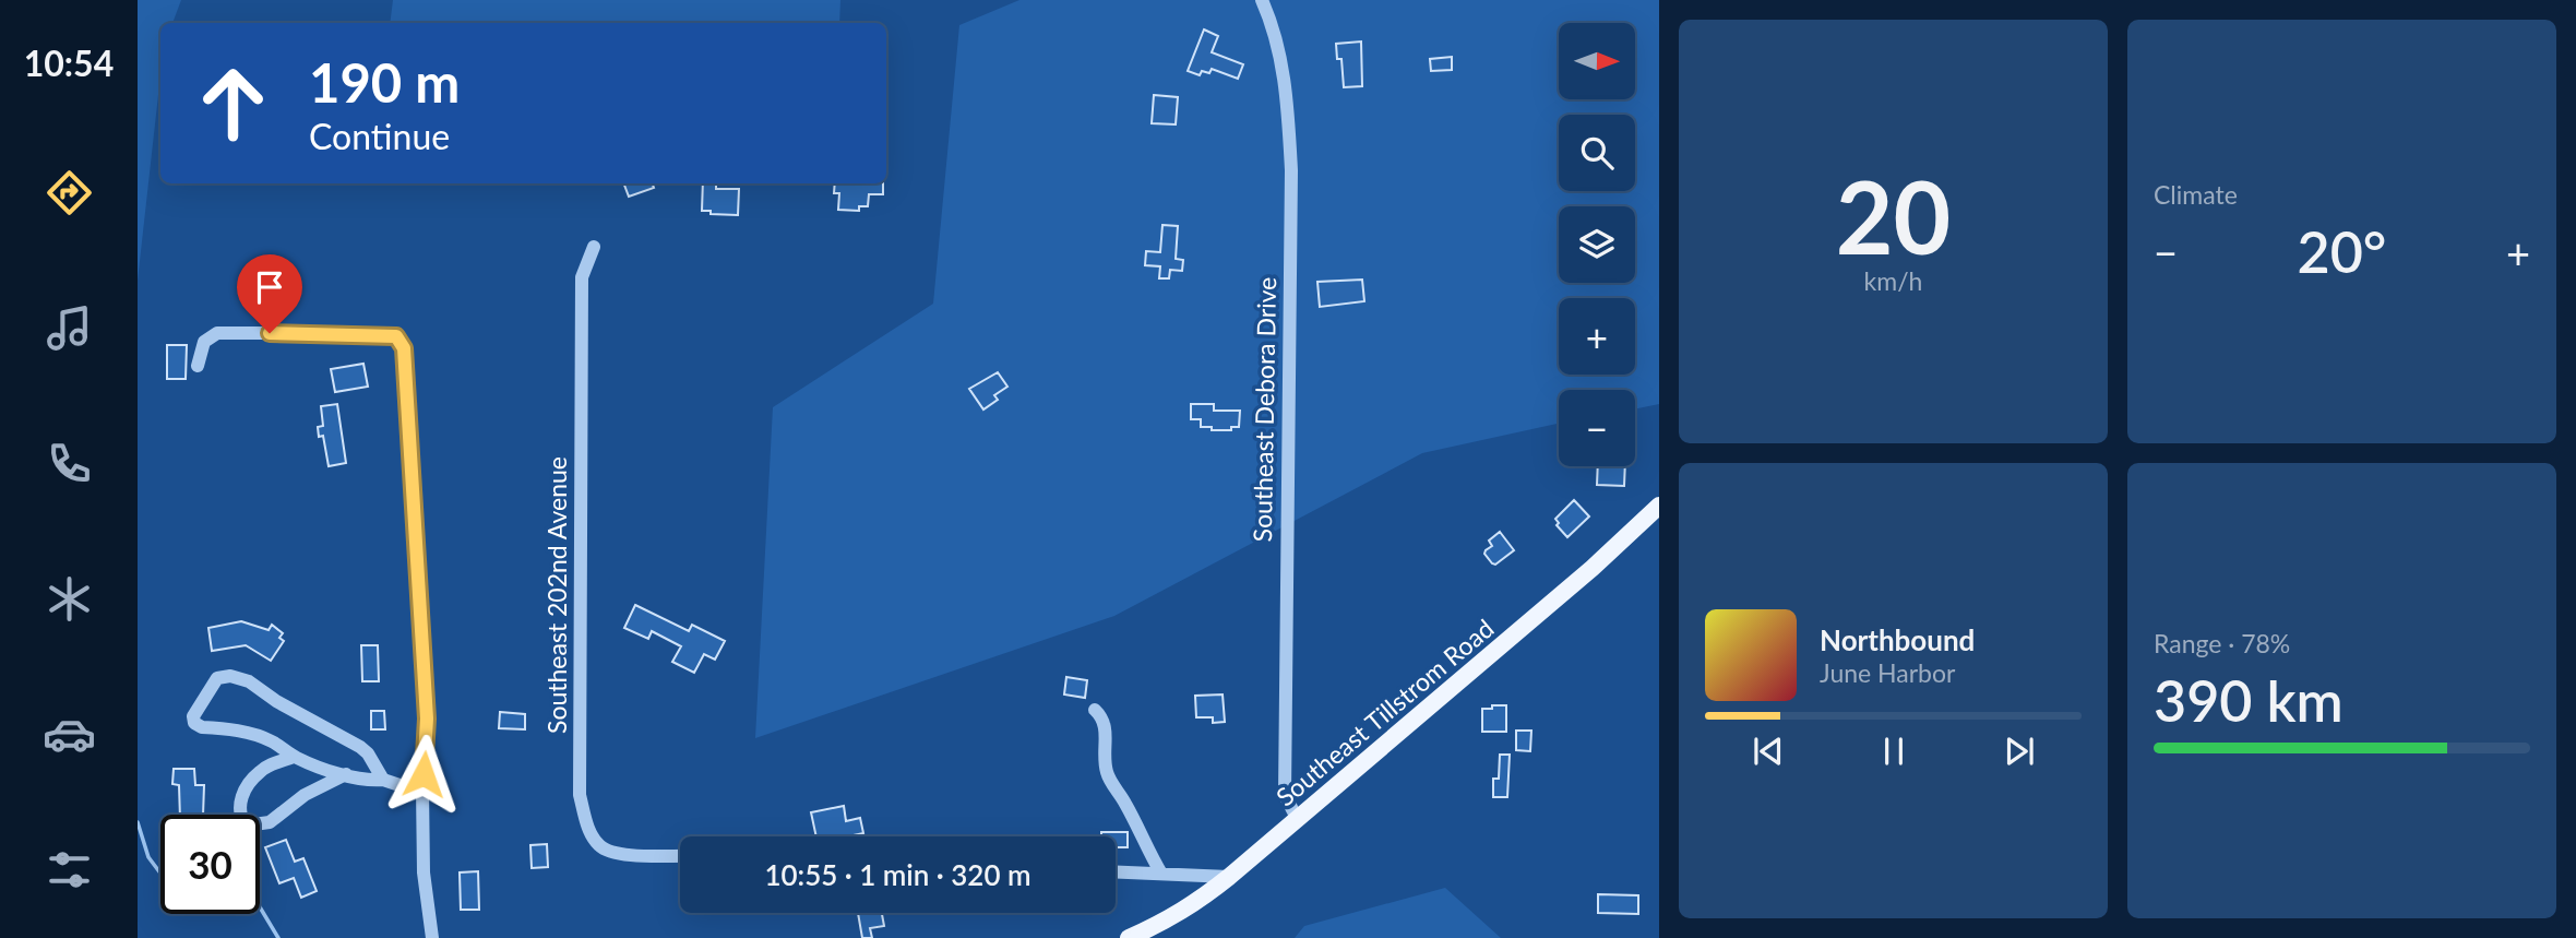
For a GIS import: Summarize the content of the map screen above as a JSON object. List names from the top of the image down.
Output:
{
  "streets": {
    "main road": ["Southeast Tillstrom Road"],
    "street": ["Southeast Debora Drive", "Southeast 202nd Avenue"]
  },
  "crossings": [
    ["Southeast Debora Drive", "Southeast Tillstrom Road"]
  ],
  "north": "right",
  "page": {
    "tabs": "10:54",
    "tile": [
      ["20", "km/h"],
      "Climate",
      ["Range · 78%", "390 km"]
    ],
    "map_buttons": ["+", "−"],
    "turn": ["190 m", "Continue"],
    "heat": ["−", "20°", "+"],
    "song": ["Northbound", "June Harbor"],
    "limit": "30",
    "trip": "10:55 · 1 min · 320 m"
  }
}
